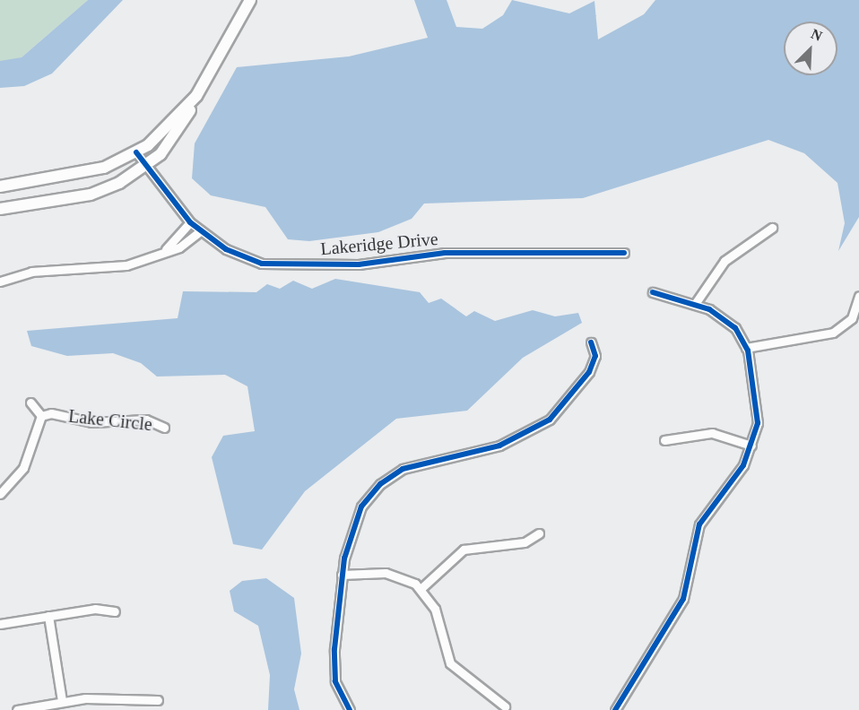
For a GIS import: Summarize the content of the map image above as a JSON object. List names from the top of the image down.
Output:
{
  "streets": {
    "street": ["Lakeridge Drive", "Lake Circle"]
  },
  "north": "top right"
}
